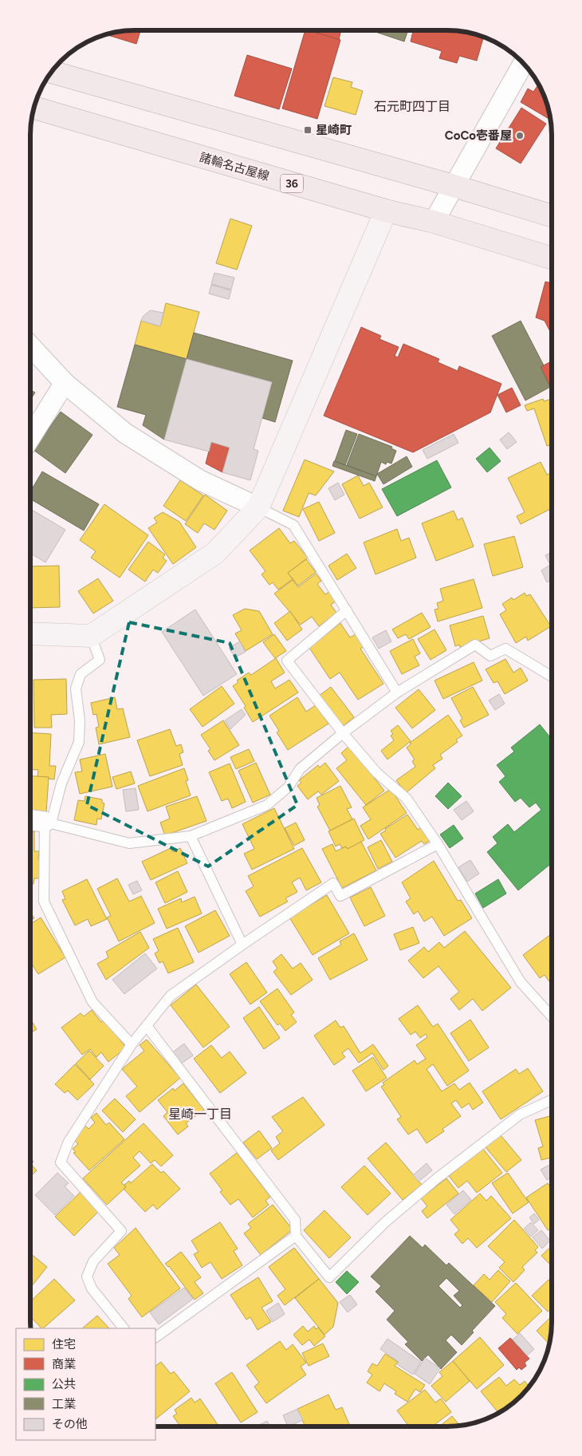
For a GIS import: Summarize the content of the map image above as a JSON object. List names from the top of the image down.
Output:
{
  "streets": {
    "main road": ["諸輪名古屋線", "36"]
  },
  "districts": ["石元町四丁目", "星崎一丁目"],
  "places": {
    "transit": ["星崎町"],
    "other": ["CoCo壱番屋"]
  },
  "legend": [
    "住宅",
    "商業",
    "公共",
    "工業",
    "その他"
  ]
}
